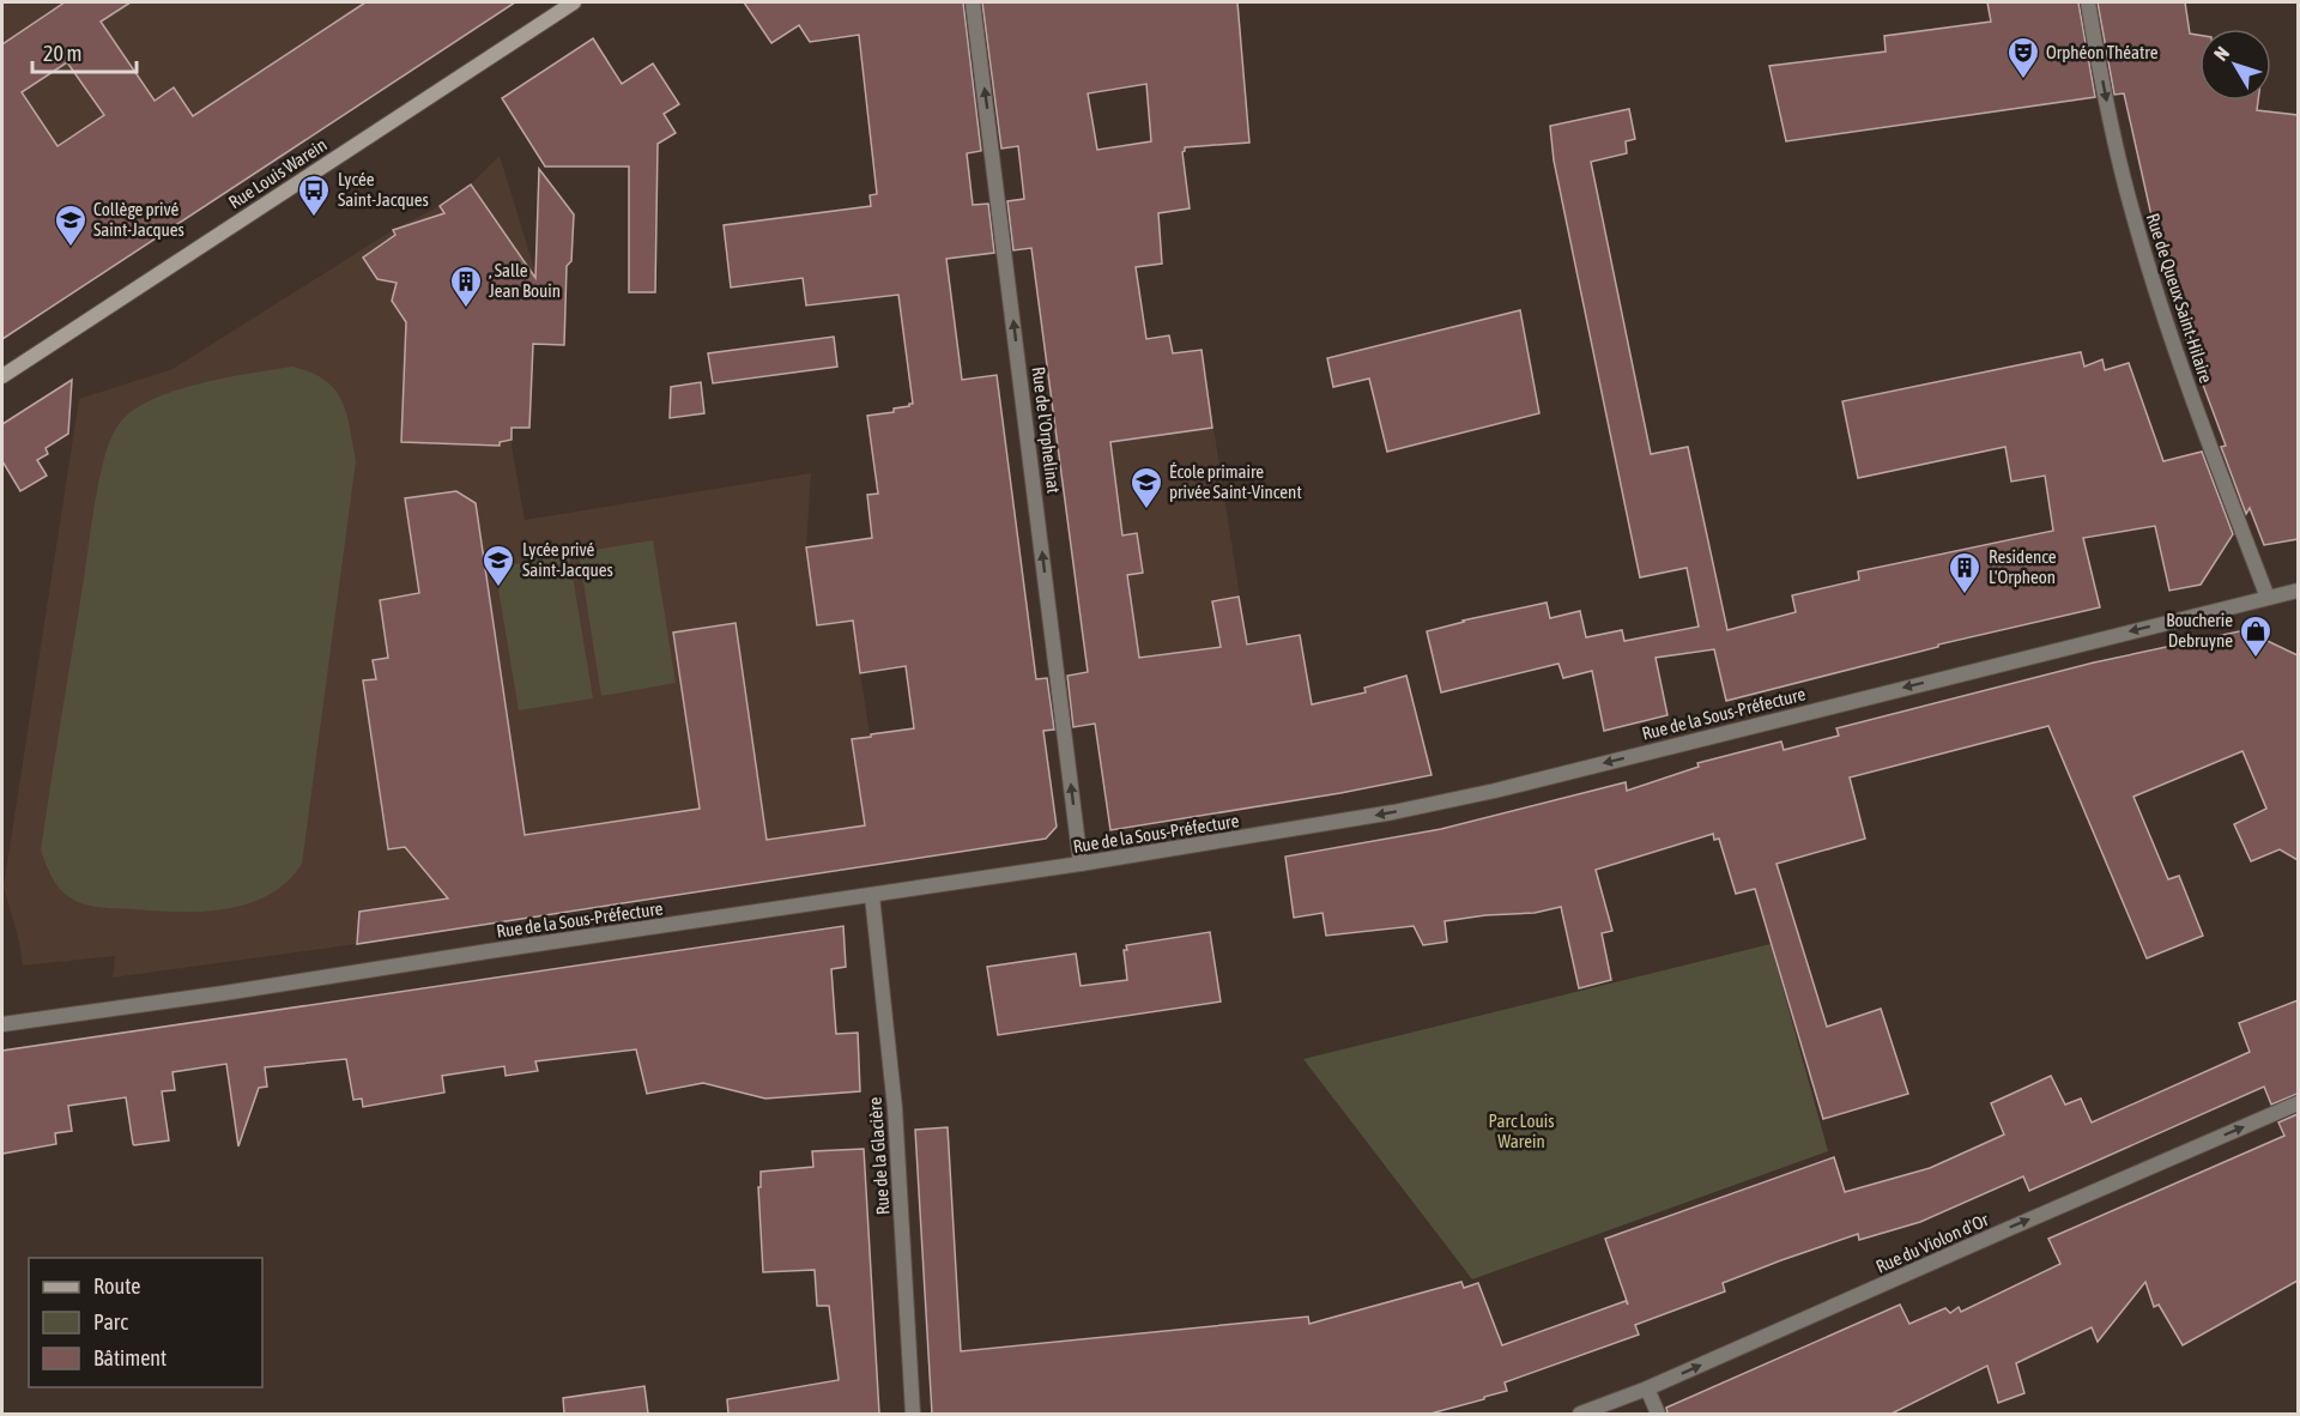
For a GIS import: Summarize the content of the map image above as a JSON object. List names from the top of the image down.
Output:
{
  "streets": {
    "main road": ["Rue Louis Warein"],
    "street": [
      "Rue de Queux Saint-Hilaire",
      "Rue de l'Orphelinat",
      "Rue de la Sous-Préfecture",
      "Rue de la Glacière",
      "Rue du Violon d'Or"
    ]
  },
  "crossings": [
    ["Rue de Queux Saint-Hilaire", "Rue de la Sous-Préfecture"],
    ["Rue de l'Orphelinat", "Rue de la Sous-Préfecture"],
    ["Rue de la Sous-Préfecture", "Rue de la Glacière"]
  ],
  "one_way": [
    "Rue de Queux Saint-Hilaire",
    "Rue de l'Orphelinat",
    "Rue de la Sous-Préfecture",
    "Rue du Violon d'Or"
  ],
  "parks": ["Parc Louis Warein"],
  "places": {
    "theatre": ["Orphéon Théatre"],
    "bus stop": ["Lycée Saint-Jacques"],
    "school or university": ["Collège privé Saint-Jacques", "École primaire privée Saint-Vincent", "Lycée privé Saint-Jacques"],
    "building": [", Salle Jean Bouin", "Residence L'Orpheon"],
    "shop": ["Boucherie Debruyne"]
  },
  "legend": ["Route", "Parc", "Bâtiment"],
  "scale_bar": "20 m",
  "north": "top left"
}
